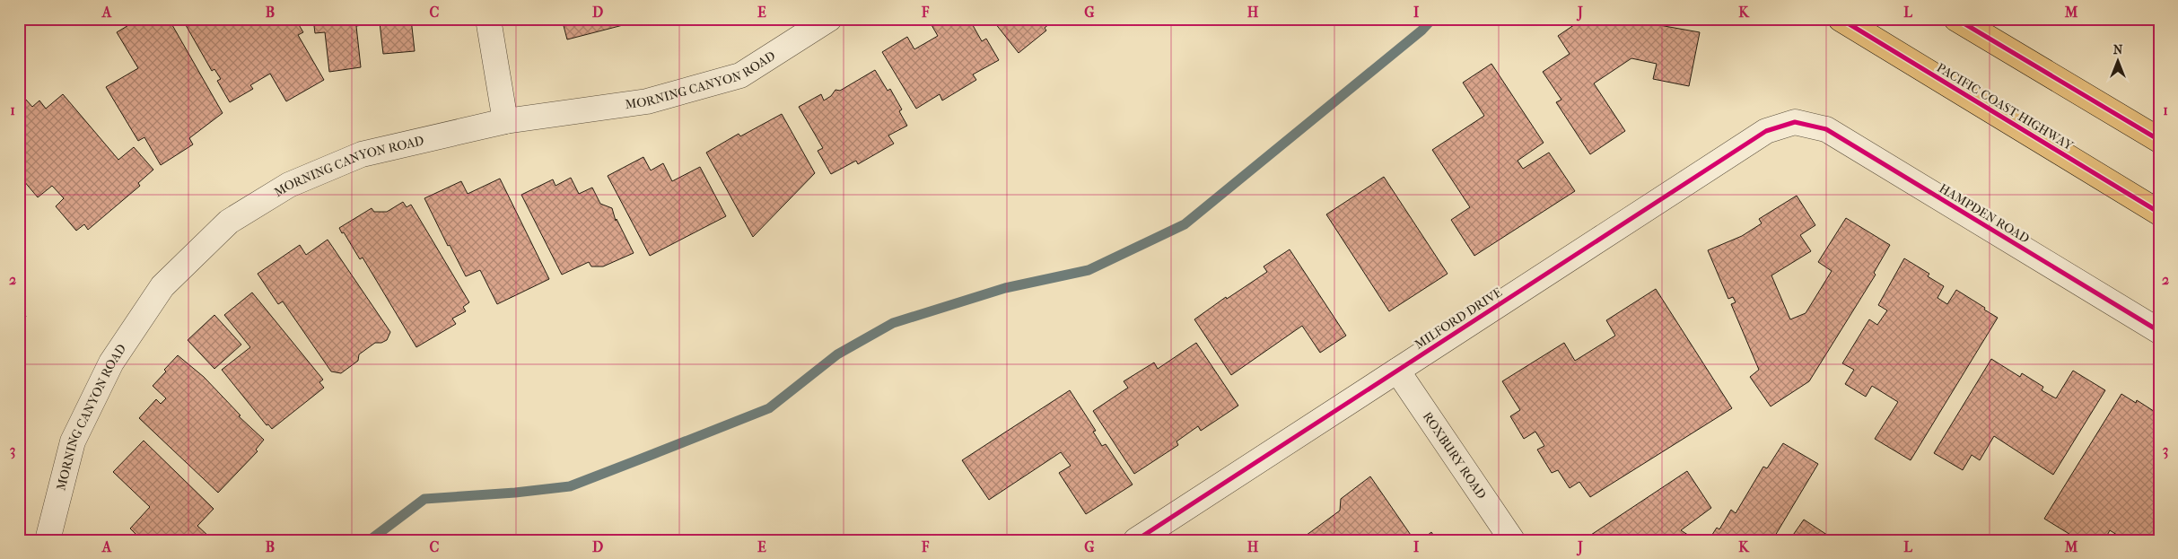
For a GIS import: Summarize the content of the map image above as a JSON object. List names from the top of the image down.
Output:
{
  "streets": {
    "highway": ["PACIFIC COAST HIGHWAY"],
    "street": [
      "MORNING CANYON ROAD",
      "HAMPDEN ROAD",
      "MILFORD DRIVE",
      "ROXBURY ROAD"
    ]
  },
  "crossings": [
    ["HAMPDEN ROAD", "MILFORD DRIVE"],
    ["MILFORD DRIVE", "ROXBURY ROAD"]
  ],
  "north": "top",
  "grid": {
    "columns": [
      "A",
      "B",
      "C",
      "D",
      "E",
      "F",
      "G",
      "H",
      "I",
      "J",
      "K",
      "L",
      "M"
    ],
    "rows": ["1", "2", "3"]
  }
}
